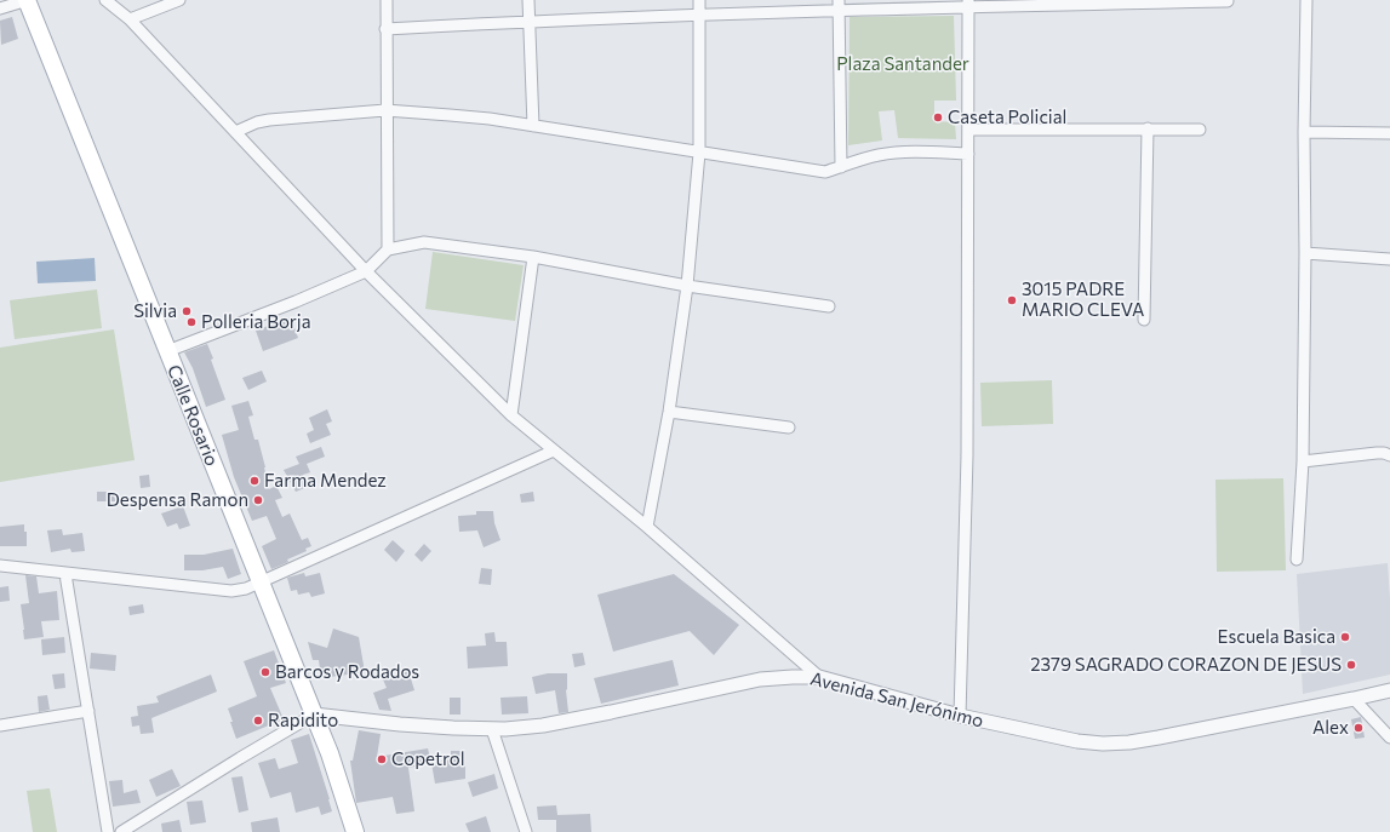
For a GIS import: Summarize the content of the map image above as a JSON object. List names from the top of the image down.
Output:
{
  "streets": {
    "main road": ["Calle Rosario"],
    "street": ["Avenida San Jerónimo"]
  },
  "crossings": [
    ["Calle Rosario", "Avenida San Jerónimo"]
  ],
  "parks": ["Plaza Santander"],
  "places": [
    "Caseta Policial",
    "3015 PADRE MARIO CLEVA",
    "Silvia",
    "Polleria Borja",
    "Farma Mendez",
    "Despensa Ramon",
    "Escuela Basica",
    "2379 SAGRADO CORAZON DE JESUS",
    "Barcos y Rodados",
    "Rapidito",
    "Alex",
    "Copetrol"
  ]
}
